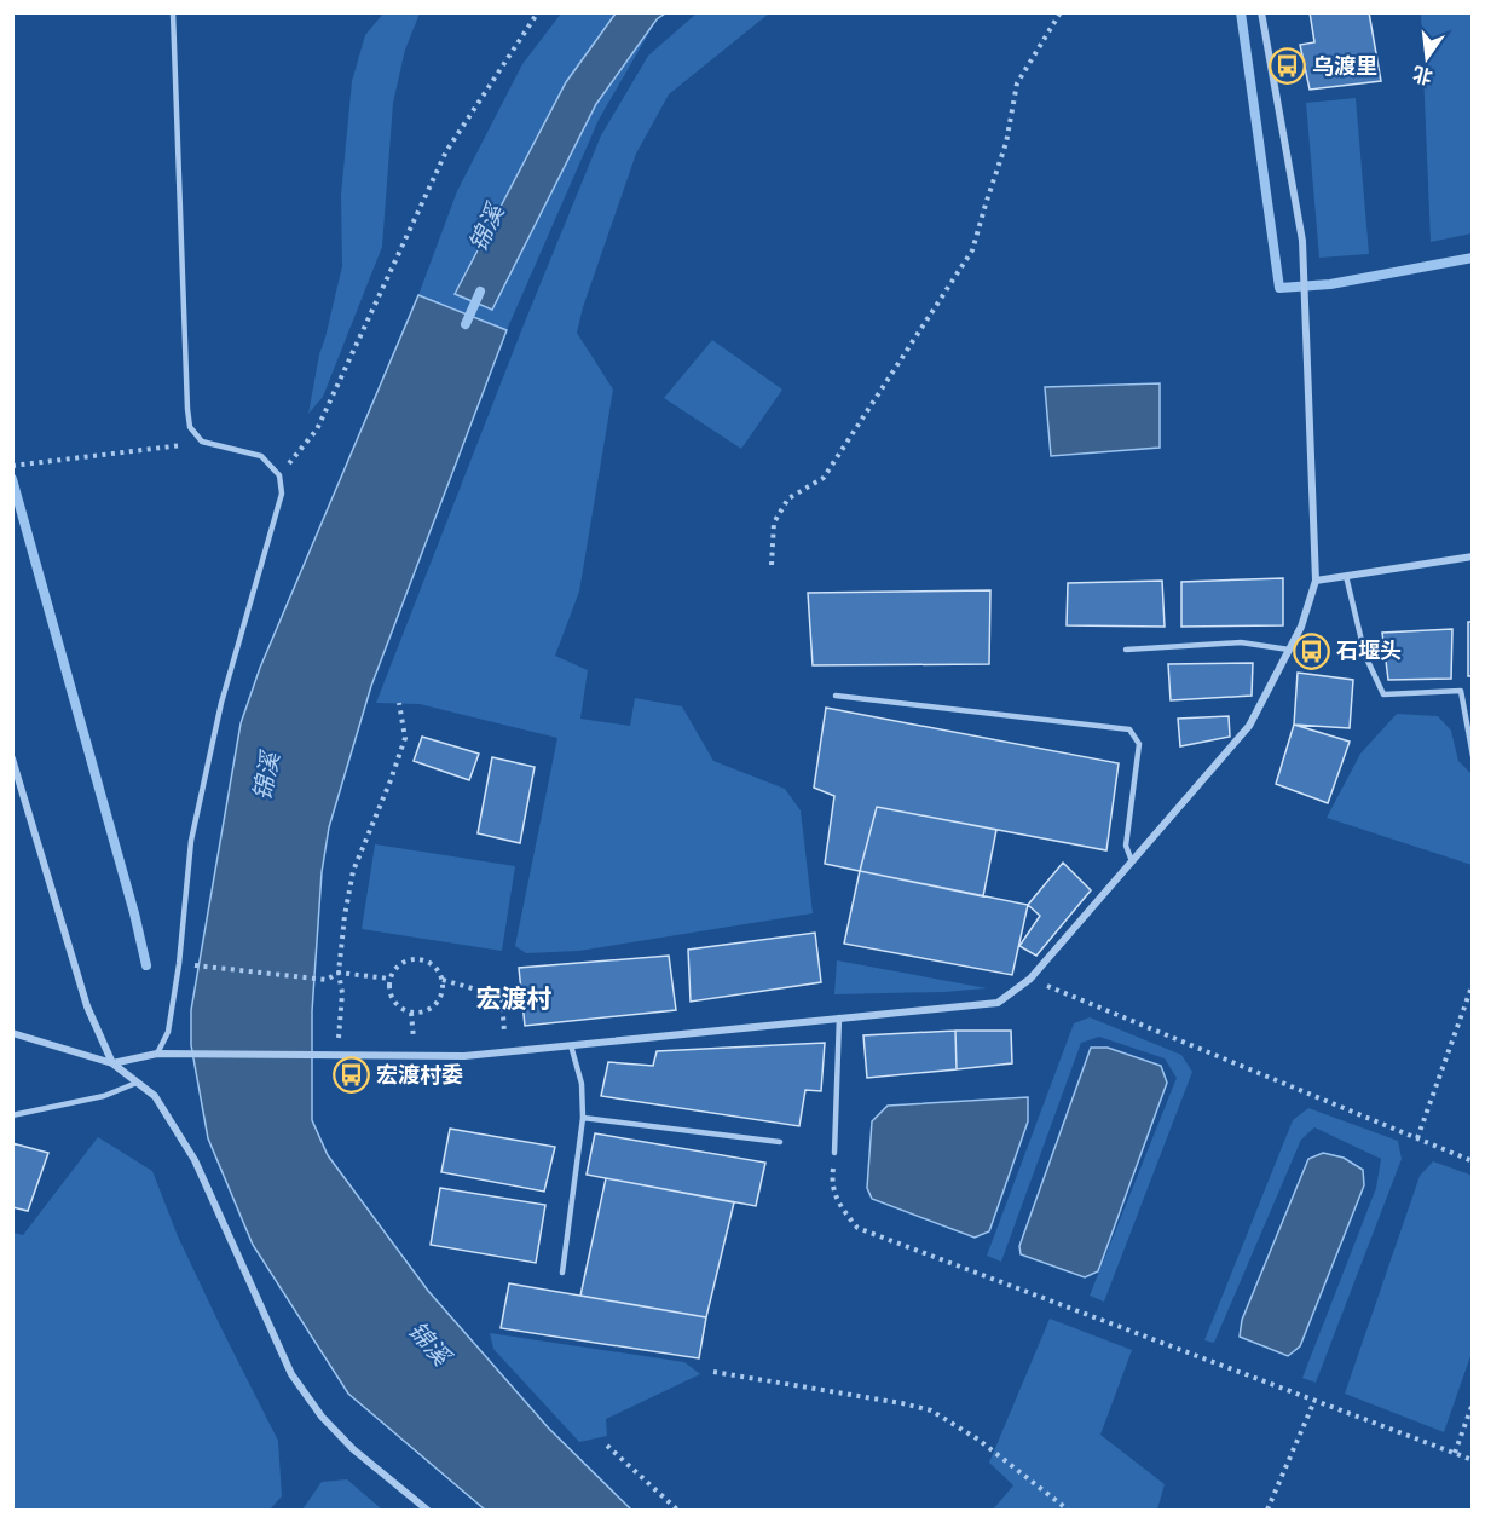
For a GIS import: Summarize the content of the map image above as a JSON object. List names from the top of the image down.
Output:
{
  "districts": ["宏渡村"],
  "water": ["锦溪"],
  "places": {
    "bus stop": ["乌渡里", "石堰头", "宏渡村委"]
  },
  "north": "bottom"
}
